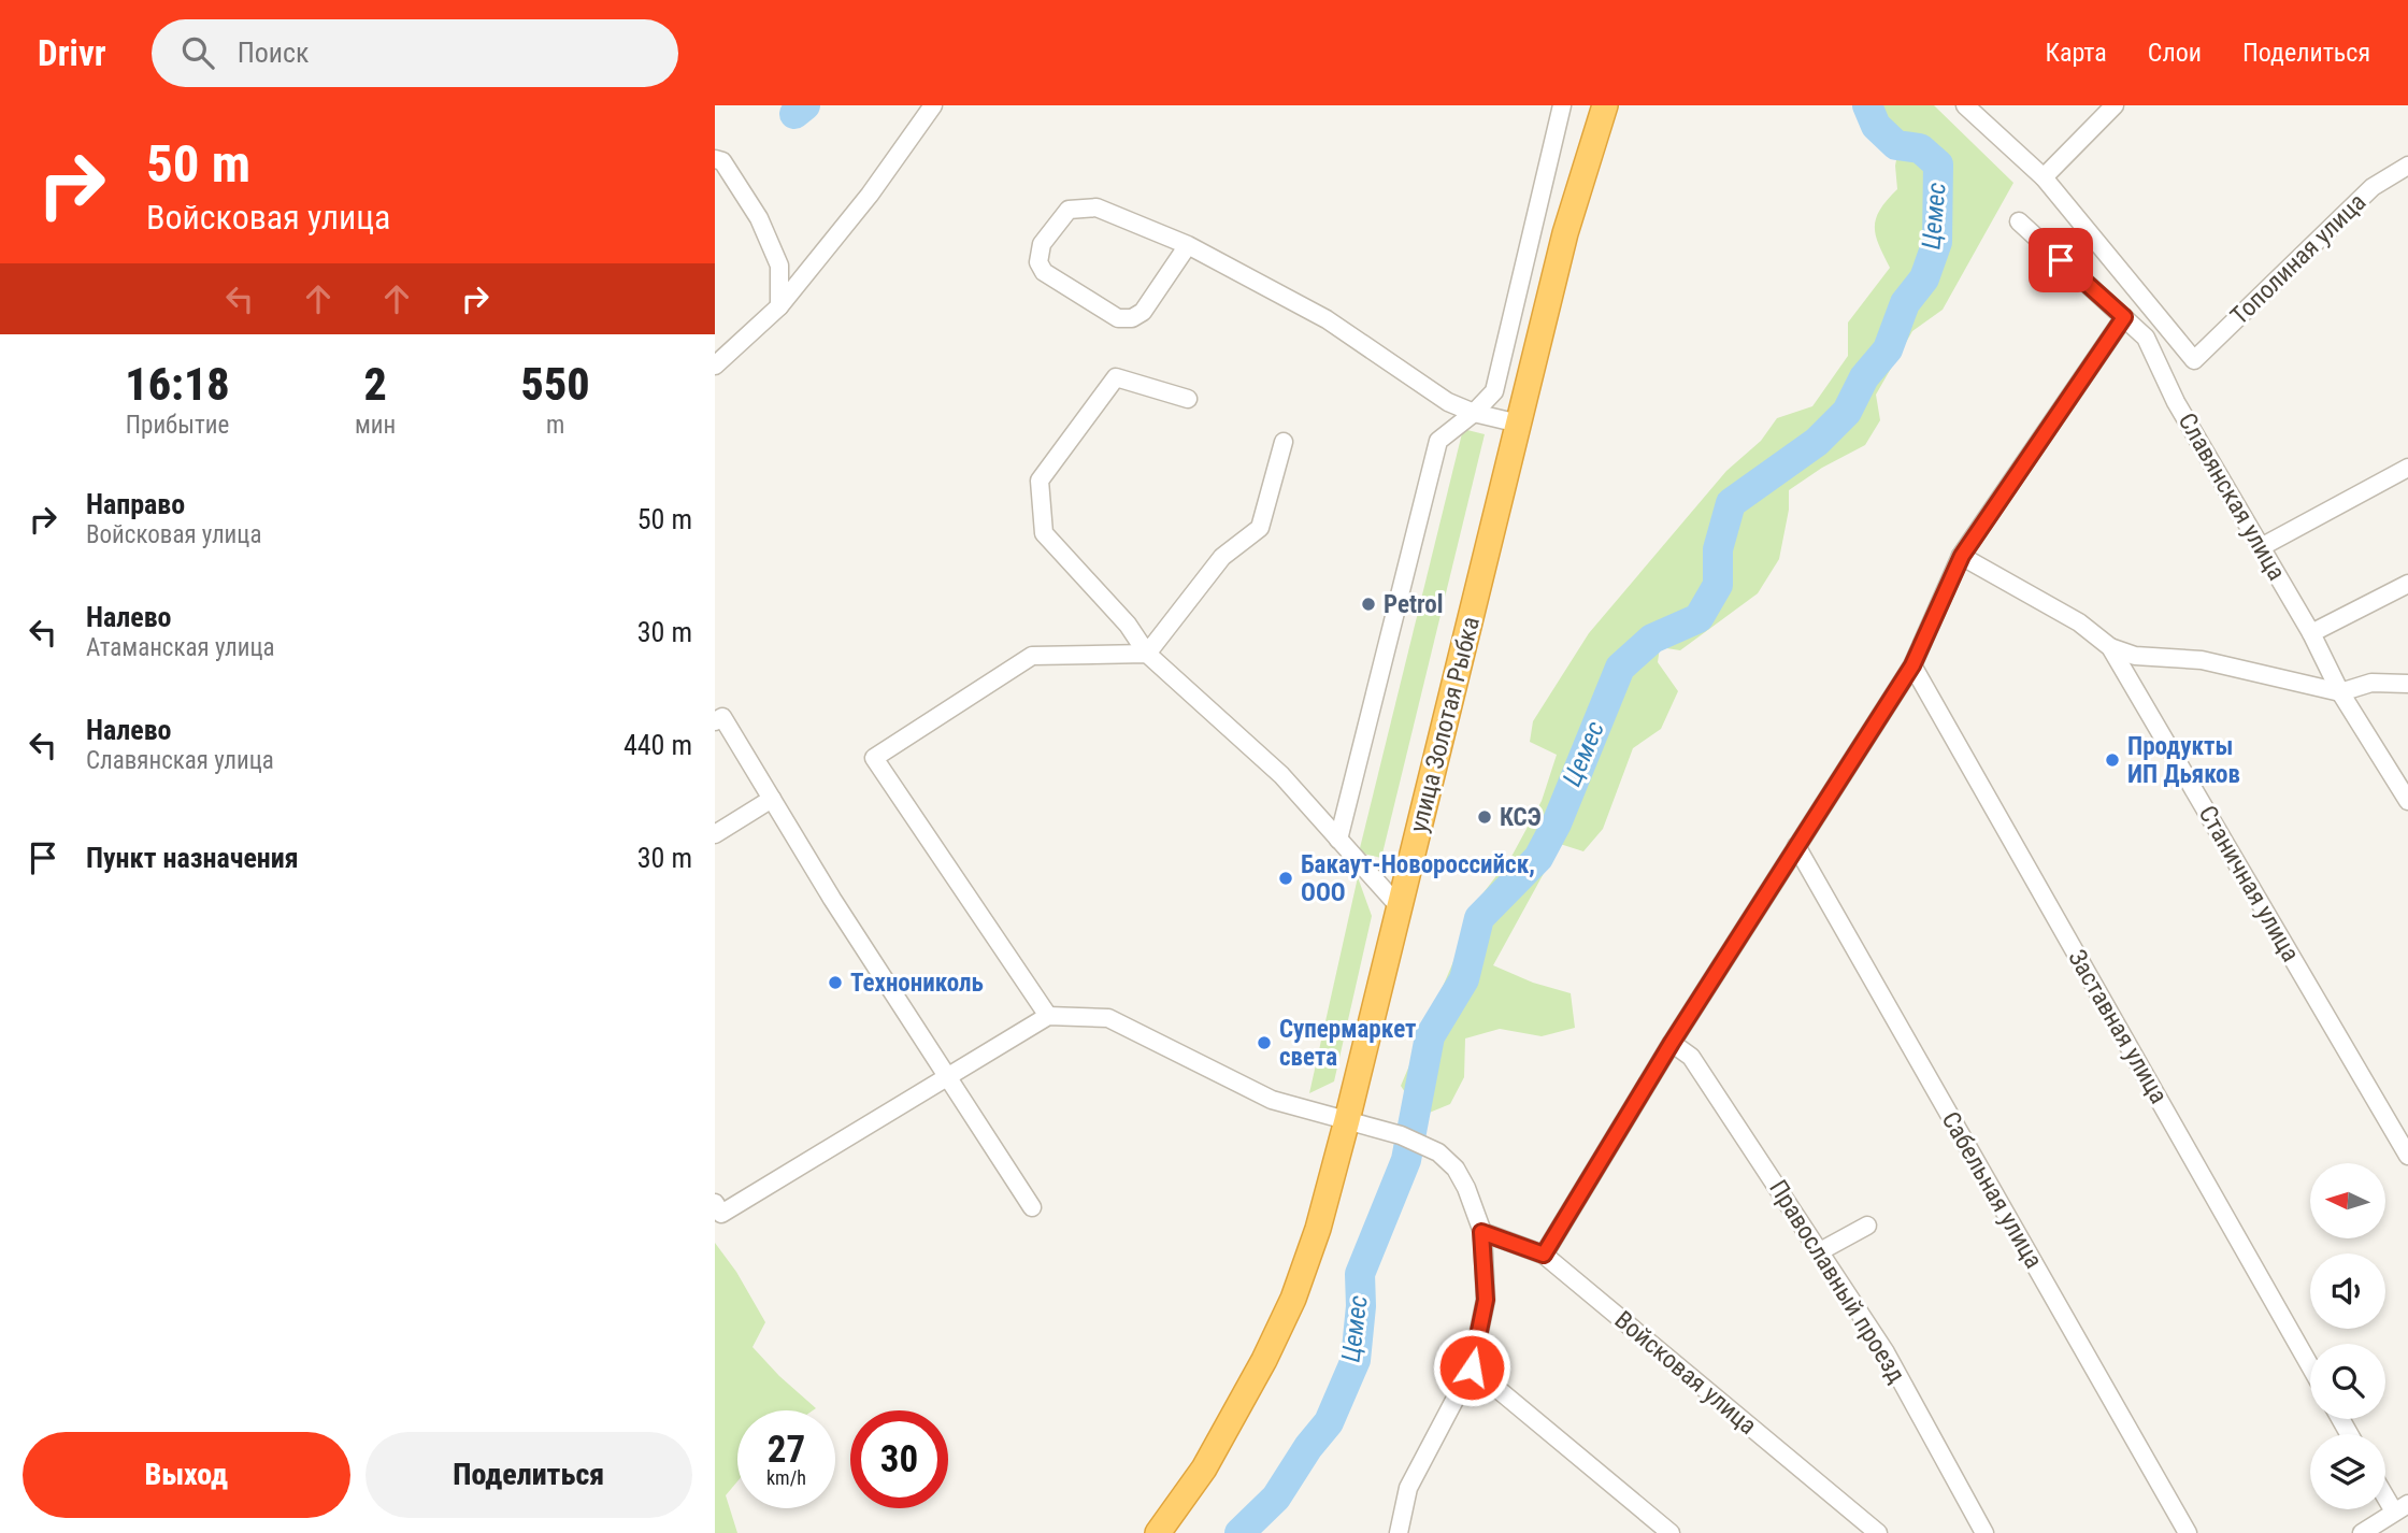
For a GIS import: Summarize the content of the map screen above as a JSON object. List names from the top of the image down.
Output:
{
  "streets": {
    "highway": ["улица Золотая Рыбка"],
    "street": [
      "Тополиная улица",
      "Славянская улица",
      "Станичная улица",
      "Заставная улица",
      "Сабельная улица",
      "Православный проезд",
      "Войсковая улица"
    ]
  },
  "water": ["Цемес"],
  "places": [
    "Petrol",
    "Продукты ИП Дьяков",
    "КСЭ",
    "Бакаут-Новороссийск, ООО",
    "Технониколь",
    "Супермаркет света"
  ],
  "north": "left",
  "page": {
    "header": "Drivr",
    "search": "Поиск",
    "nav": ["Карта", "Слои", "Поделиться"],
    "turn": ["50 m", "Войсковая улица"],
    "eta": [
      "16:18",
      "Прибытие",
      "2",
      "мин",
      "550",
      "m"
    ],
    "list": [
      {
        "name": "Направо",
        "note": "Войсковая улица",
        "value": "50 m"
      },
      {
        "name": "Налево",
        "note": "Атаманская улица",
        "value": "30 m"
      },
      {
        "name": "Налево",
        "note": "Славянская улица",
        "value": "440 m"
      },
      {
        "name": "Пункт назначения",
        "value": "30 m"
      }
    ],
    "speed": "27 km/h",
    "limit": "30",
    "buttons": ["Выход", "Поделиться"]
  }
}
